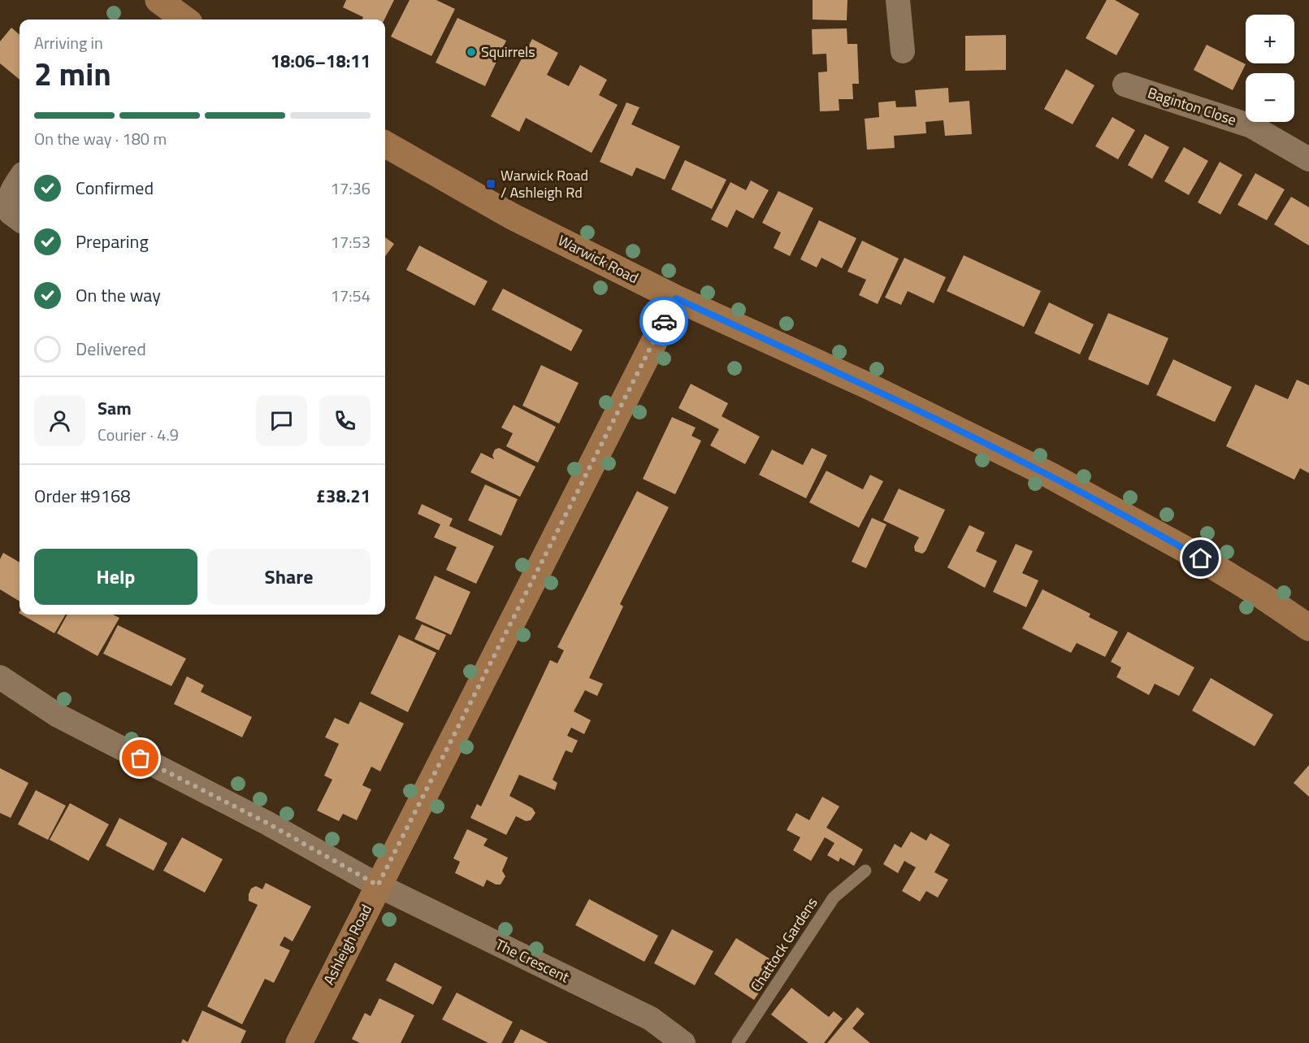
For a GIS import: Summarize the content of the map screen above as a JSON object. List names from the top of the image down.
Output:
{
  "streets": {
    "main road": ["Warwick Road", "Ashleigh Road"],
    "street": ["Baginton Close", "The Crescent"],
    "lane": ["Chattock Gardens"]
  },
  "crossings": [
    ["Warwick Road", "Ashleigh Road"],
    ["Ashleigh Road", "The Crescent"]
  ],
  "places": {
    "other": ["Squirrels"],
    "transit": ["Warwick Road / Ashleigh Rd"]
  },
  "page": {
    "map_buttons": ["+", "−"],
    "heading": ["2 min", "Arriving in", "18:06–18:11"],
    "panel": [
      "Sam",
      "Courier · 4.9",
      "Order #9168",
      "£38.21"
    ],
    "bar": "On the way · 180 m",
    "list": [
      ["Confirmed", "17:36"],
      ["Preparing", "17:53"],
      ["On the way", "17:54"],
      "Delivered"
    ],
    "buttons": ["Help", "Share"]
  }
}
